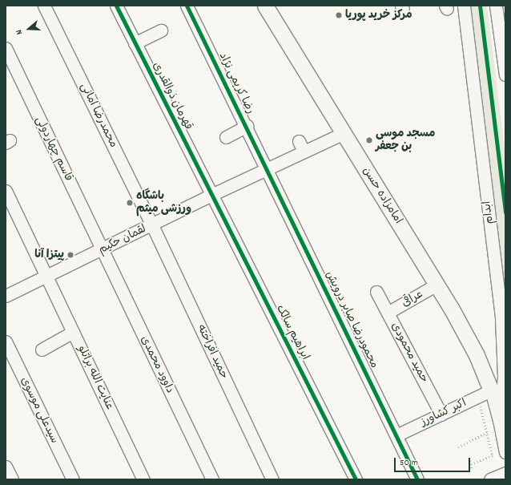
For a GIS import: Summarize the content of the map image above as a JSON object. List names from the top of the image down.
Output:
{
  "streets": {
    "main road": ["امامزاده حسن"],
    "street": [
      "رضا کریمی نژاد",
      "قهرمان ذوالقدری",
      "محمدرضا امانی",
      "قاسم چهاردولی",
      "ابدام",
      "لقمان حکیم",
      "عراقی",
      "محمودرضا صابر درویش",
      "ابراهیم سالک",
      "حمید افراخته",
      "حمید محمودی",
      "داوود محمدی",
      "عنایت الله براتلو",
      "سیدعلی موسوی",
      "اکبر کشاورز"
    ]
  },
  "crossings": [
    ["رضا کریمی نژاد", "لقمان حکیم"],
    ["رضا کریمی نژاد", "محمودرضا صابر درویش"],
    ["قهرمان ذوالقدری", "لقمان حکیم"],
    ["قهرمان ذوالقدری", "ابراهیم سالک"],
    ["محمدرضا امانی", "لقمان حکیم"],
    ["محمدرضا امانی", "حمید افراخته"],
    ["قاسم چهاردولی", "لقمان حکیم"],
    ["قاسم چهاردولی", "داوود محمدی"],
    ["امامزاده حسن", "لقمان حکیم"],
    ["امامزاده حسن", "عراقی"],
    ["امامزاده حسن", "اکبر کشاورز"],
    ["لقمان حکیم", "محمودرضا صابر درویش"],
    ["لقمان حکیم", "ابراهیم سالک"],
    ["لقمان حکیم", "حمید افراخته"],
    ["لقمان حکیم", "داوود محمدی"],
    ["لقمان حکیم", "عنایت الله براتلو"],
    ["عراقی", "حمید محمودی"],
    ["محمودرضا صابر درویش", "اکبر کشاورز"],
    ["حمید محمودی", "اکبر کشاورز"]
  ],
  "places": [
    "مرکز خرید پوریا",
    "مسجد موسی بن جعفر",
    "باشگاه ورزشی میثم",
    "پیتزا آنا"
  ],
  "scale_bar": "50 m",
  "north": "left"
}
